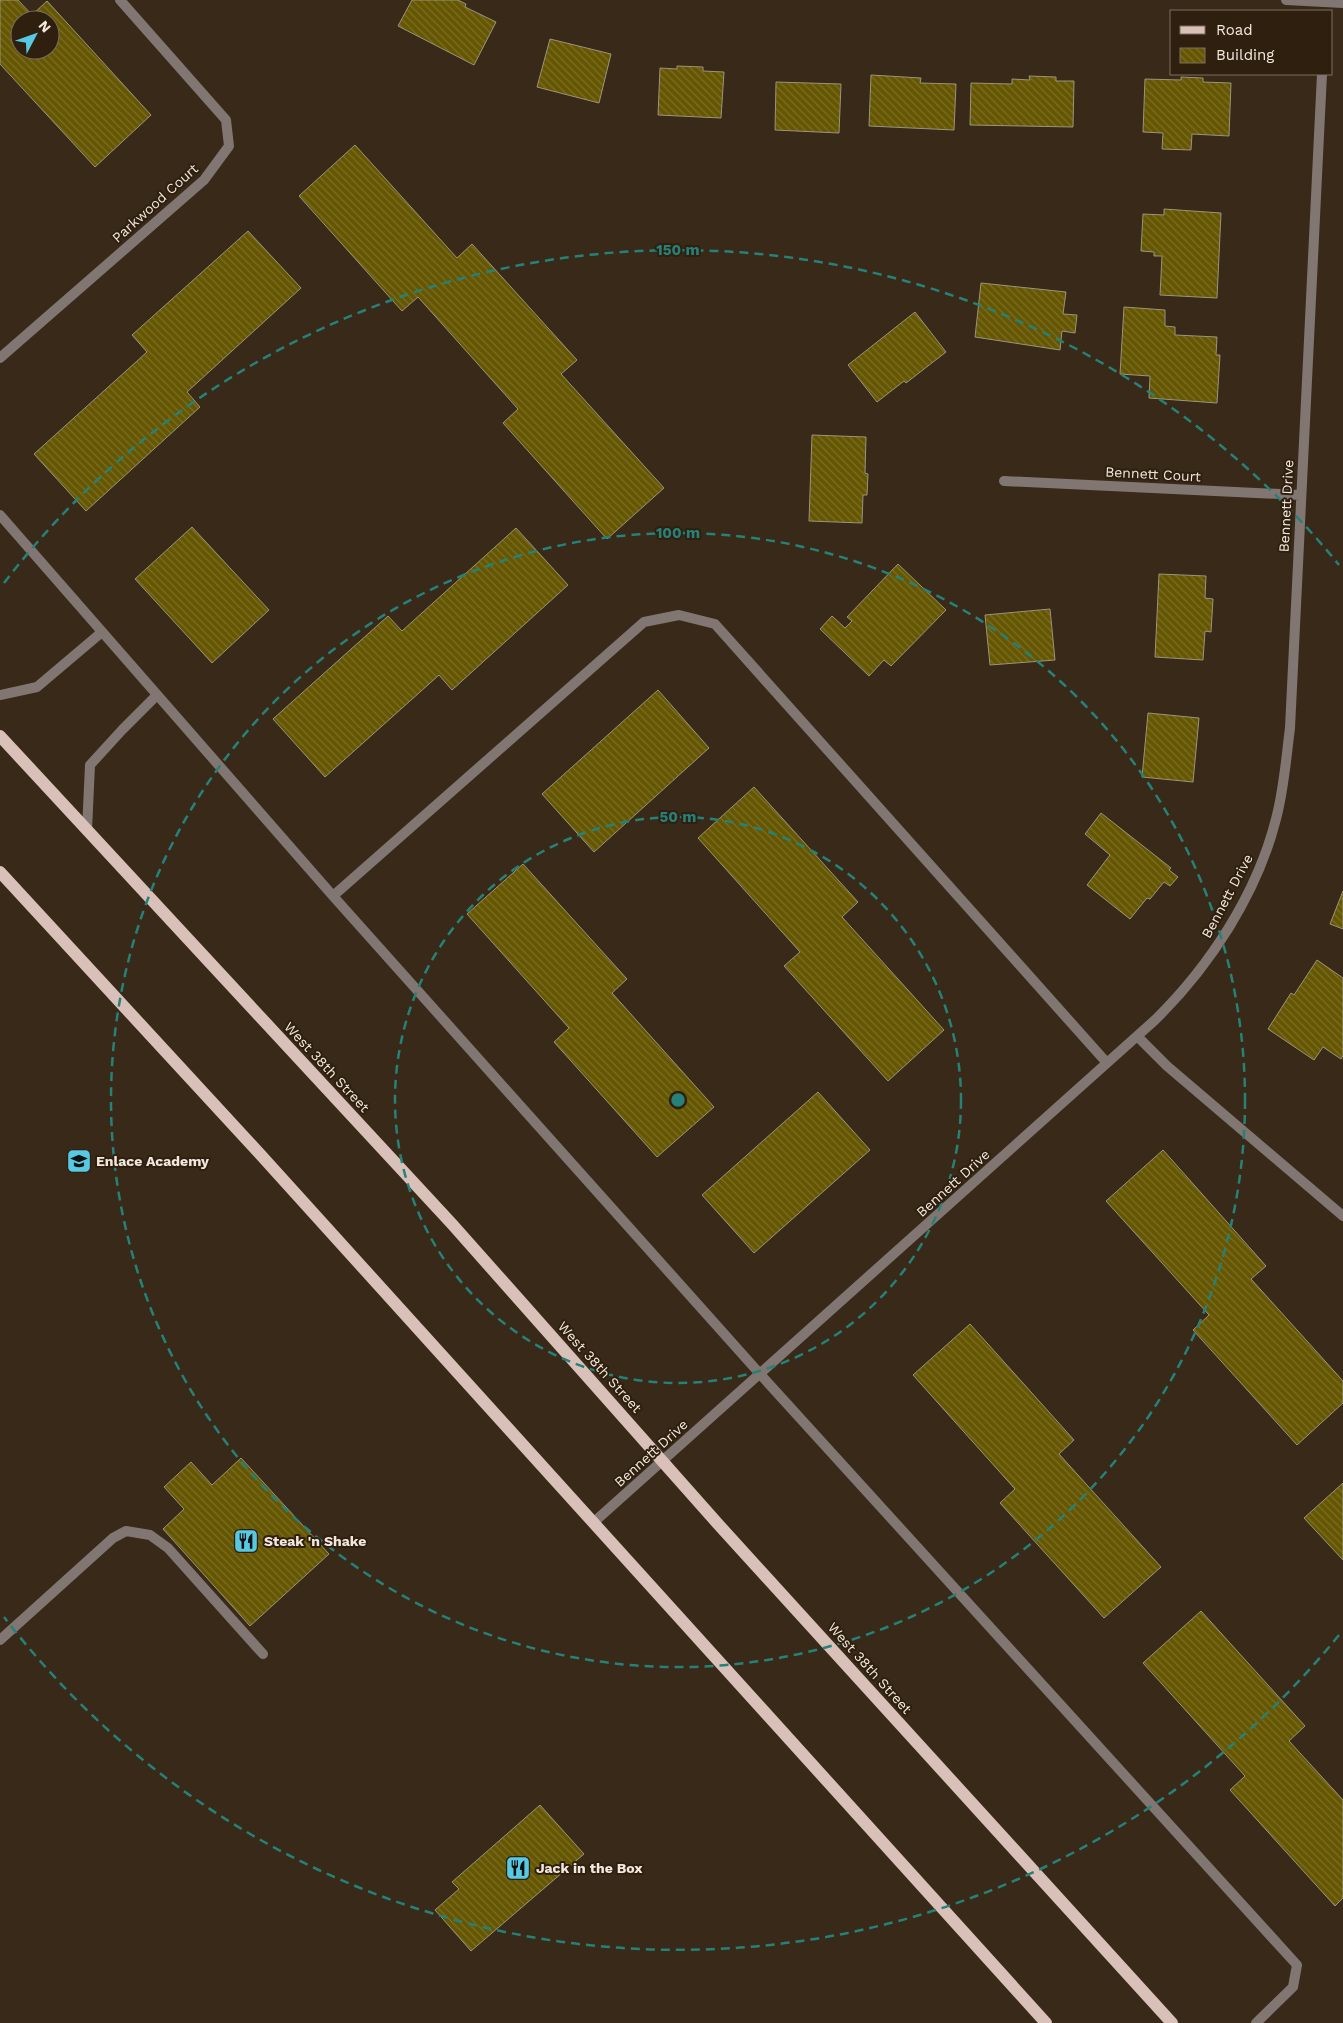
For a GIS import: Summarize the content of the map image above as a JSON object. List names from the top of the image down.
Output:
{
  "streets": {
    "main road": ["West 38th Street"],
    "street": ["Parkwood Court", "Bennett Court", "Bennett Drive"]
  },
  "crossings": [
    ["Bennett Court", "Bennett Drive"],
    ["Bennett Drive", "West 38th Street"]
  ],
  "places": {
    "school or university": ["Enlace Academy"],
    "restaurant": ["Steak 'n Shake", "Jack in the Box"]
  },
  "legend": ["Road", "Building"],
  "north": "top right",
  "rings": ["150 m", "100 m", "50 m"]
}
